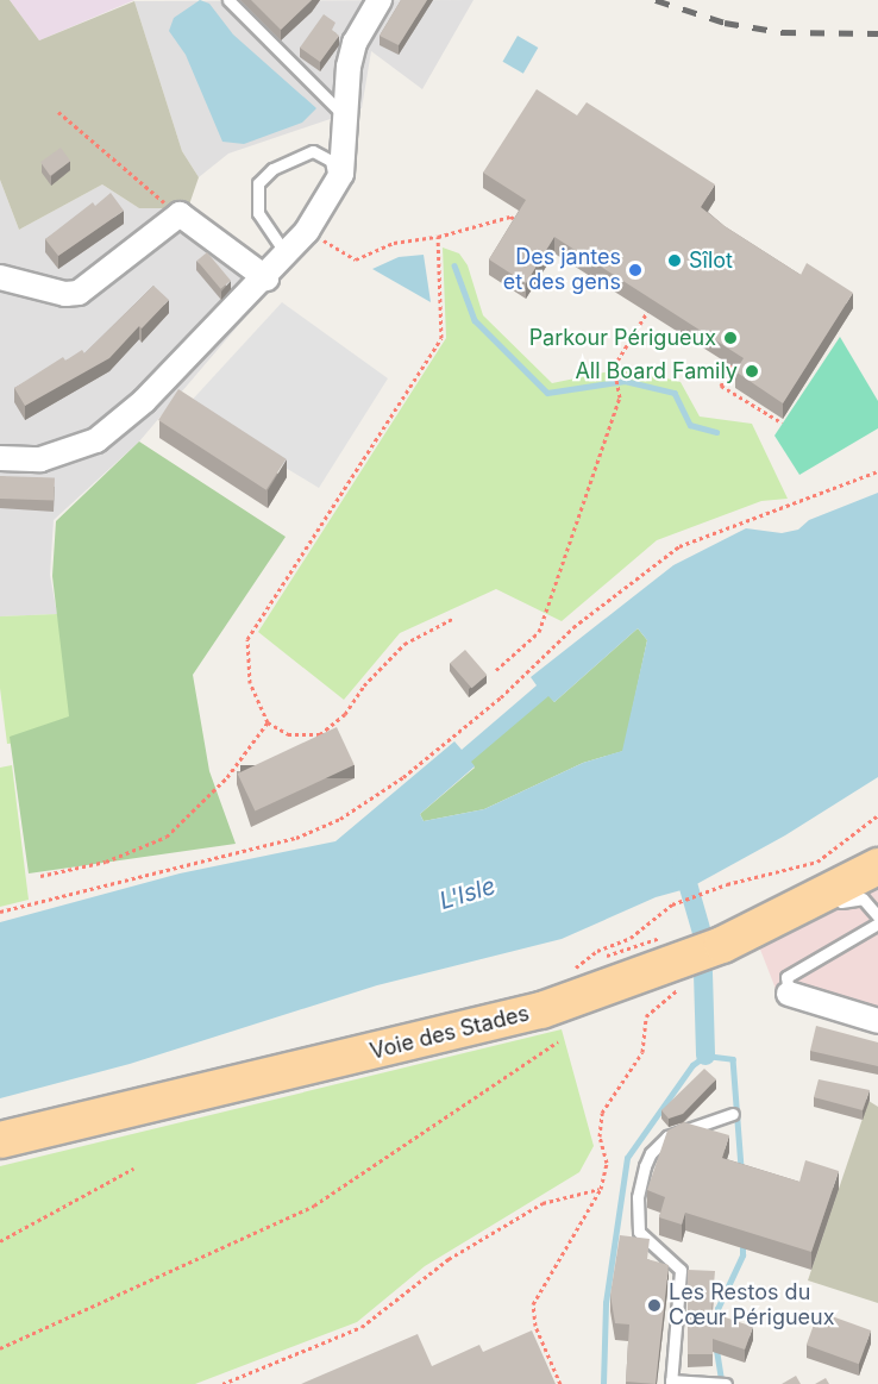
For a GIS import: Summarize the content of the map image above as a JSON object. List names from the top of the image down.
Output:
{
  "streets": {
    "main road": ["Voie des Stades"]
  },
  "water": ["L'Isle"],
  "places": [
    "Sîlot",
    "Des jantes et des gens",
    "Parkour Périgueux",
    "All Board Family",
    "Les Restos du Cœur Périgueux"
  ]
}
